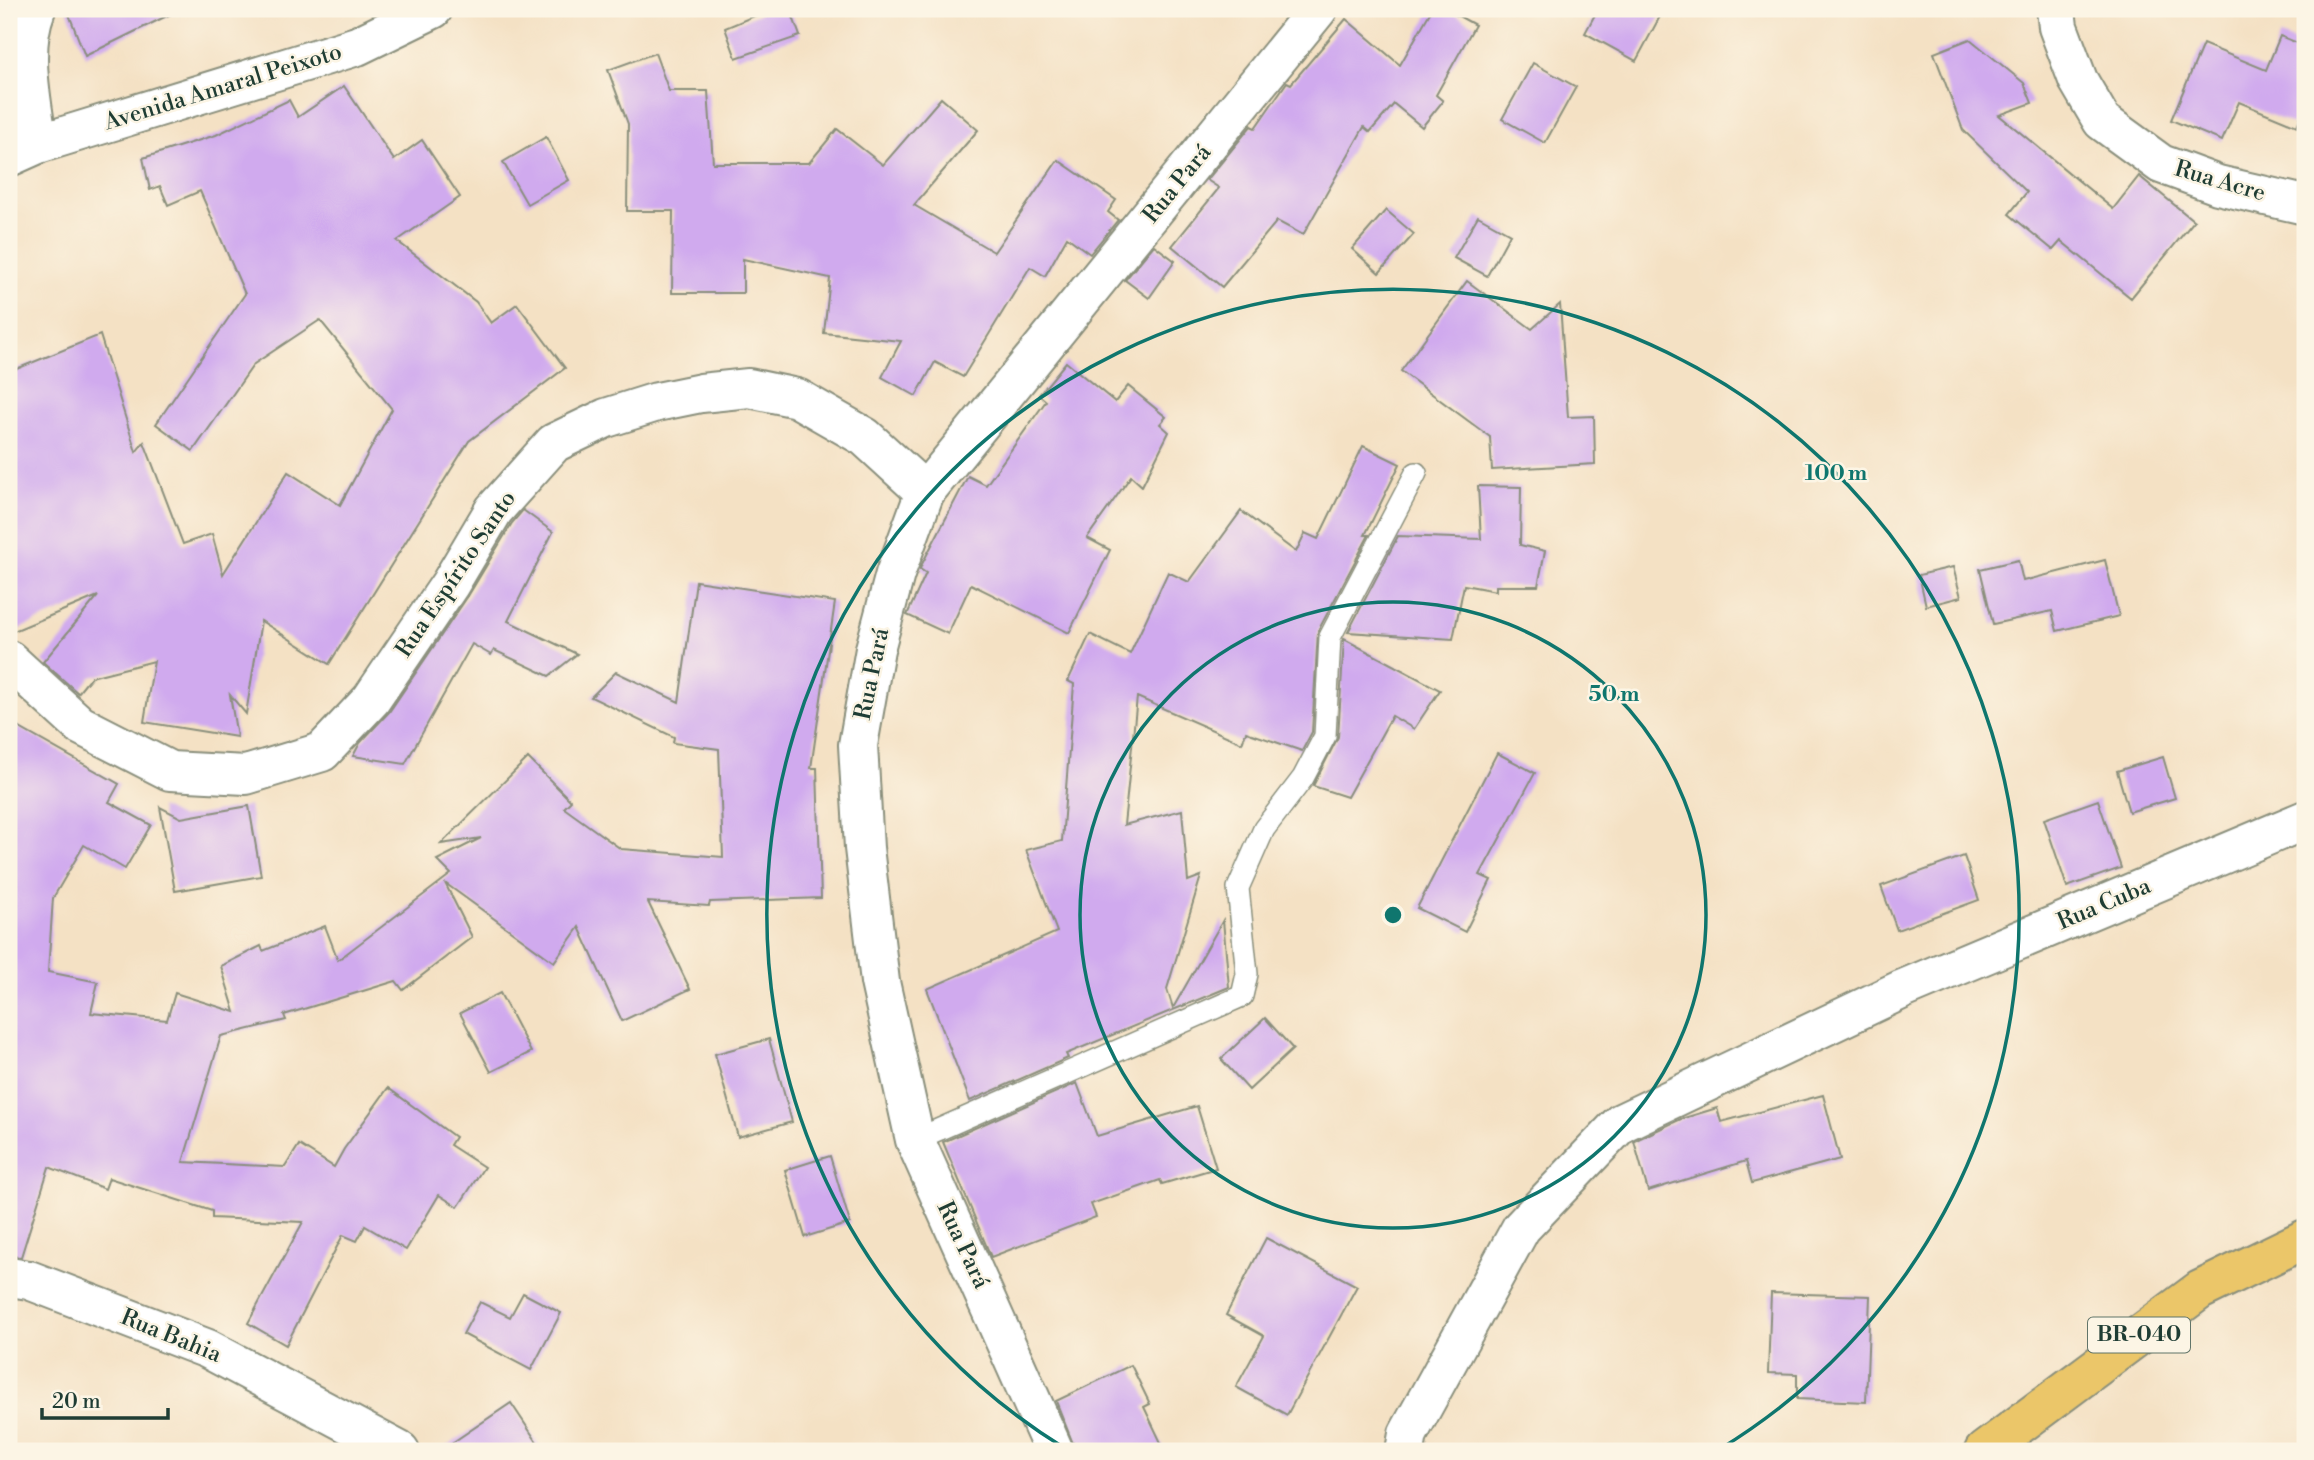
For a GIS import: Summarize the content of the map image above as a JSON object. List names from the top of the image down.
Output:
{
  "streets": {
    "highway": ["BR-040"],
    "street": [
      "Avenida Amaral Peixoto",
      "Rua Acre",
      "Rua Pará",
      "Rua Espírito Santo",
      "Rua Cuba",
      "Rua Bahia"
    ]
  },
  "crossings": [
    ["Rua Pará", "Rua Espírito Santo"]
  ],
  "scale_bar": "20 m",
  "rings": ["100 m", "50 m"]
}
